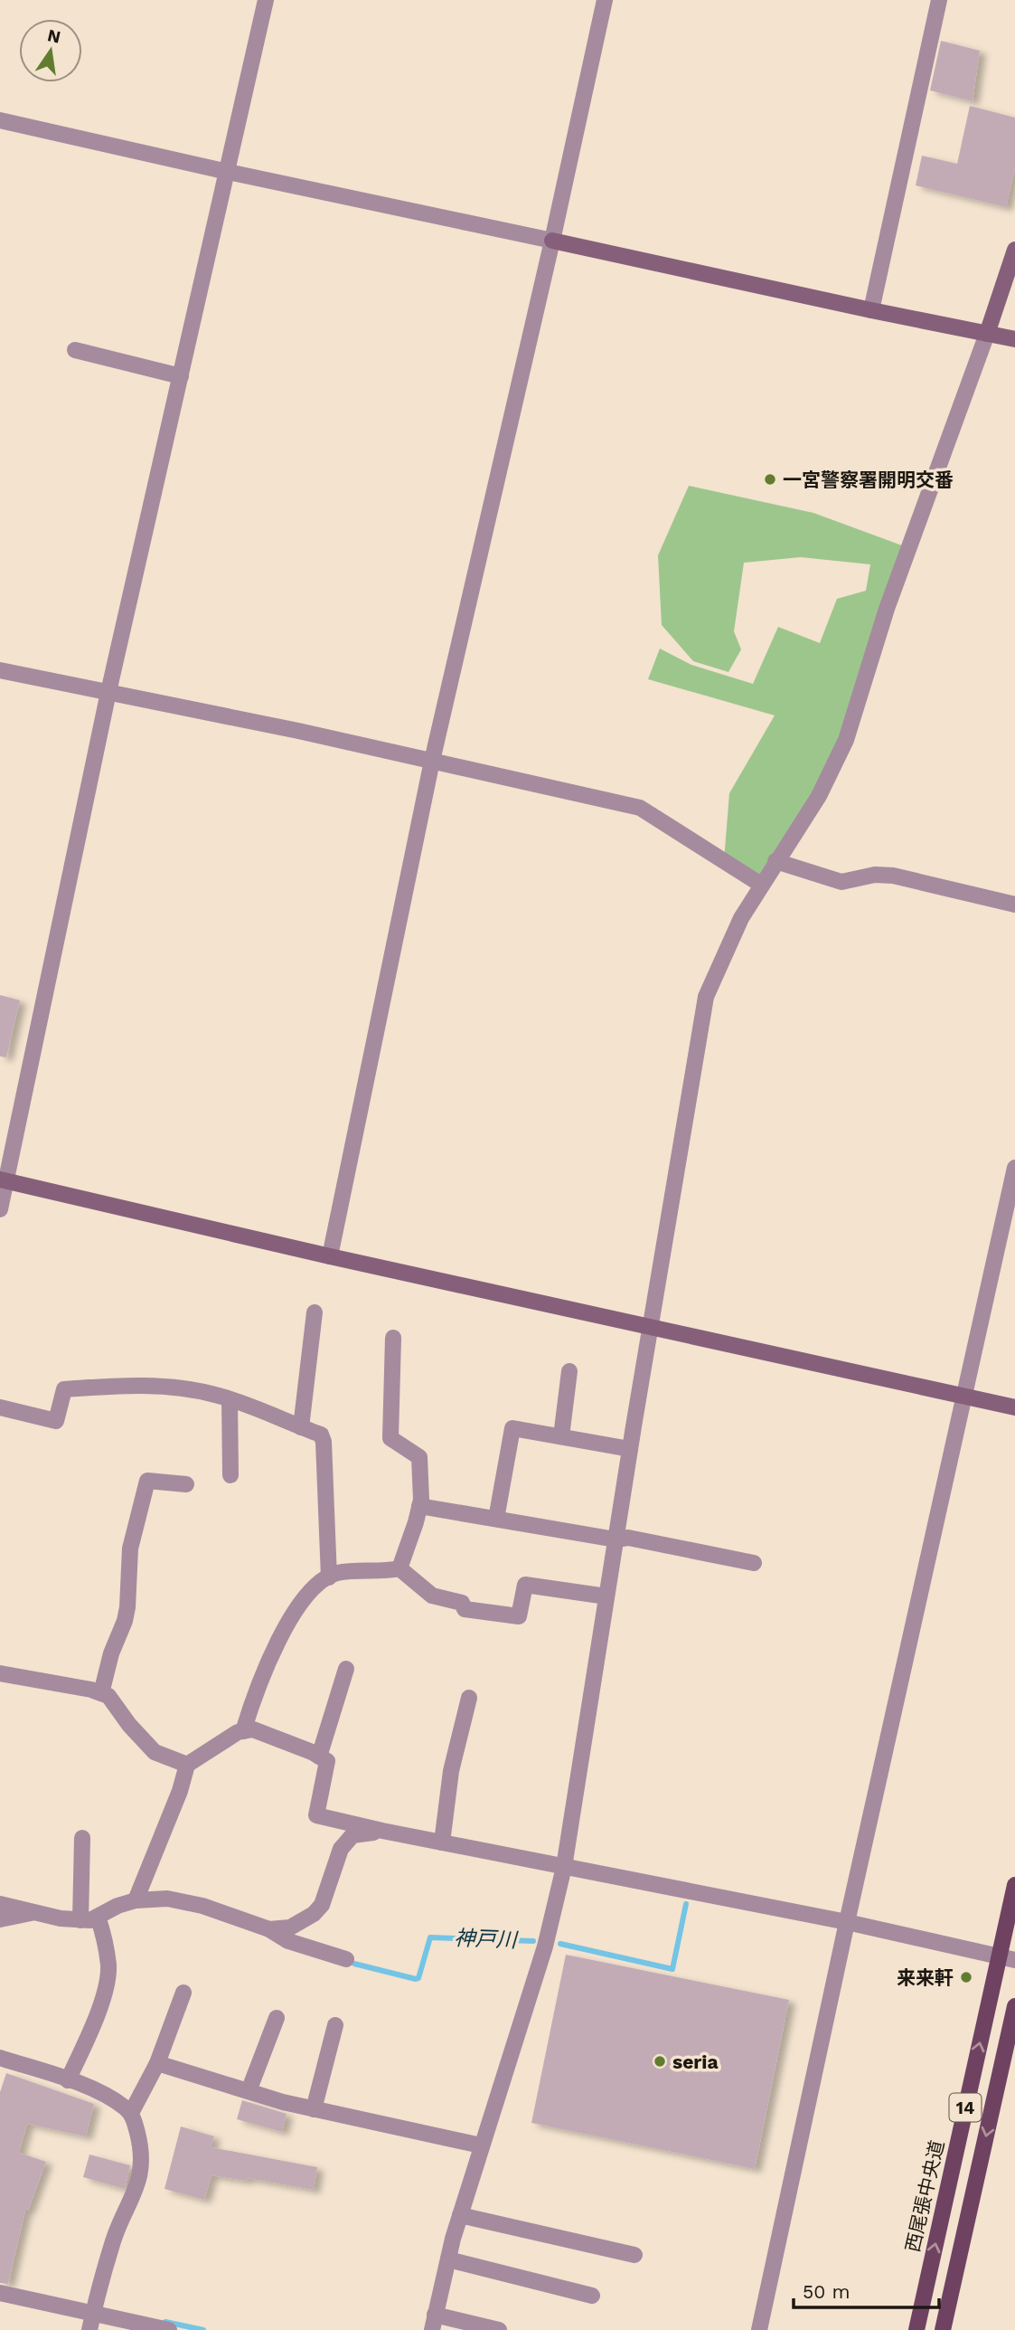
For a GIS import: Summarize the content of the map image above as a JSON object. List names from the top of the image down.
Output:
{
  "streets": {
    "main road": ["14", "西尾張中央道"]
  },
  "water": ["神戸川"],
  "places": ["一宮警察署開明交番", "来来軒", "seria"],
  "scale_bar": "50 m",
  "north": "top"
}
